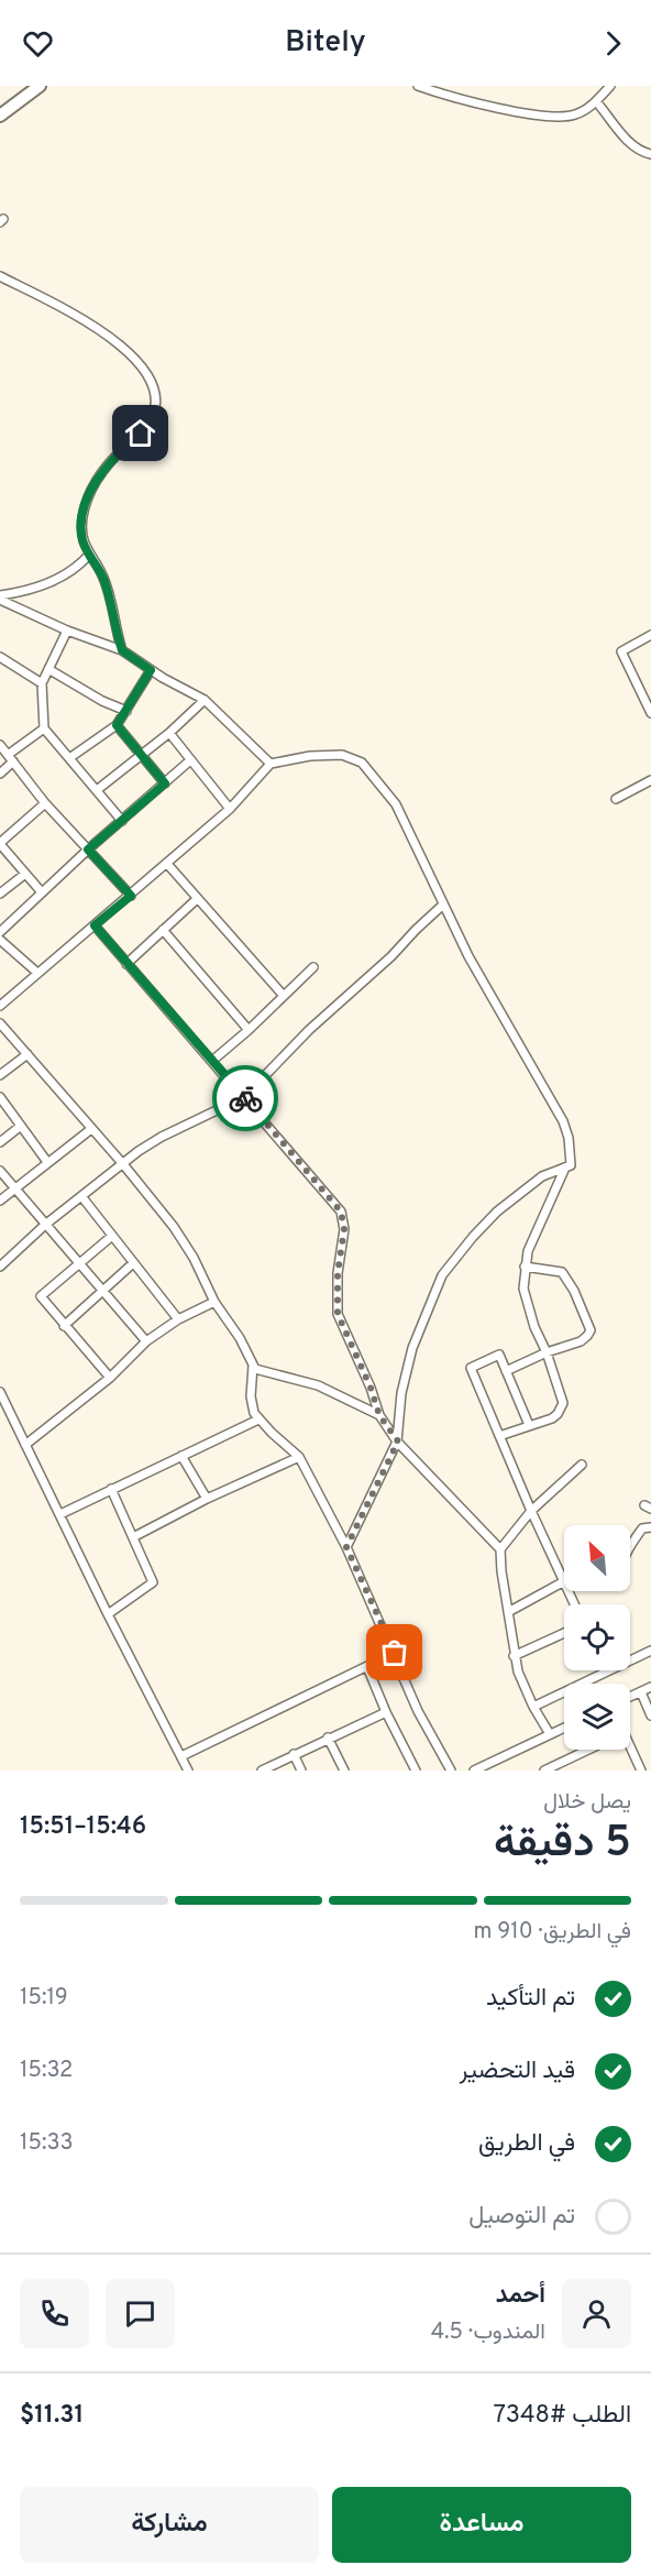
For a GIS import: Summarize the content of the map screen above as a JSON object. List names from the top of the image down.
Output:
{
  "north": "top left",
  "page": {
    "header": "Bitely",
    "heading": ["5 دقيقة", "يصل خلال", "15:46–15:51"],
    "panel": [
      "أحمد",
      "المندوب · 4.5",
      "الطلب #7348",
      "$11.31"
    ],
    "bar": "في الطريق · 910 m",
    "list": [
      ["تم التأكيد", "15:19"],
      ["قيد التحضير", "15:32"],
      ["في الطريق", "15:33"],
      "تم التوصيل"
    ],
    "buttons": ["مساعدة", "مشاركة"]
  }
}
